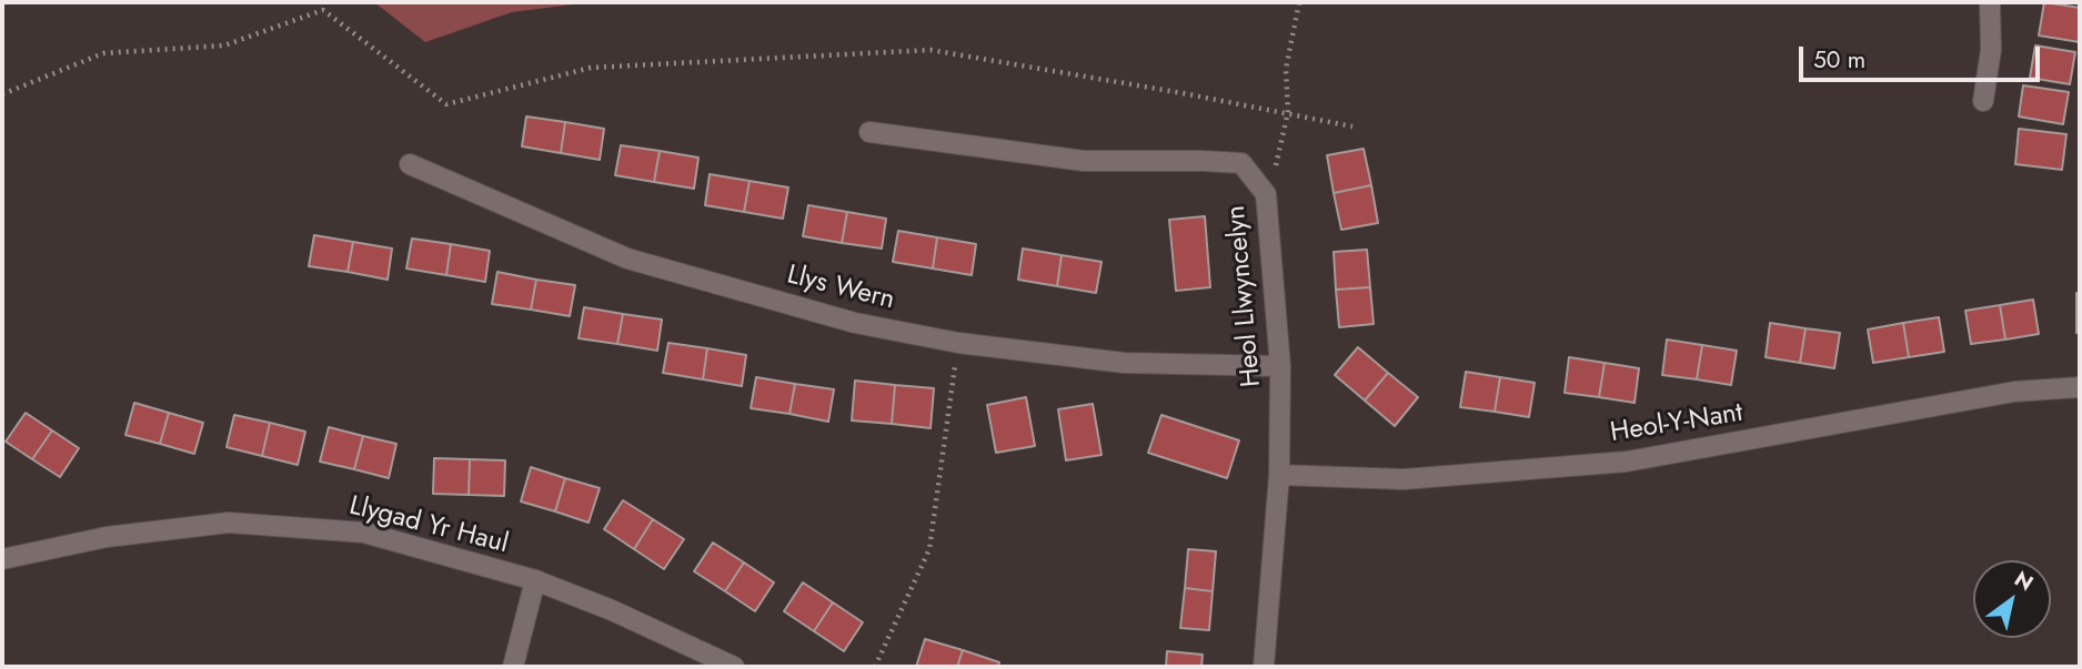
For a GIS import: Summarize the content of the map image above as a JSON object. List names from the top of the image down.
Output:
{
  "streets": {
    "street": [
      "Llys Wern",
      "Heol Llwyncelyn",
      "Heol-Y-Nant",
      "Llygad Yr Haul"
    ]
  },
  "crossings": [
    ["Llys Wern", "Heol Llwyncelyn"],
    ["Heol Llwyncelyn", "Heol-Y-Nant"]
  ],
  "scale_bar": "50 m",
  "north": "top right"
}
